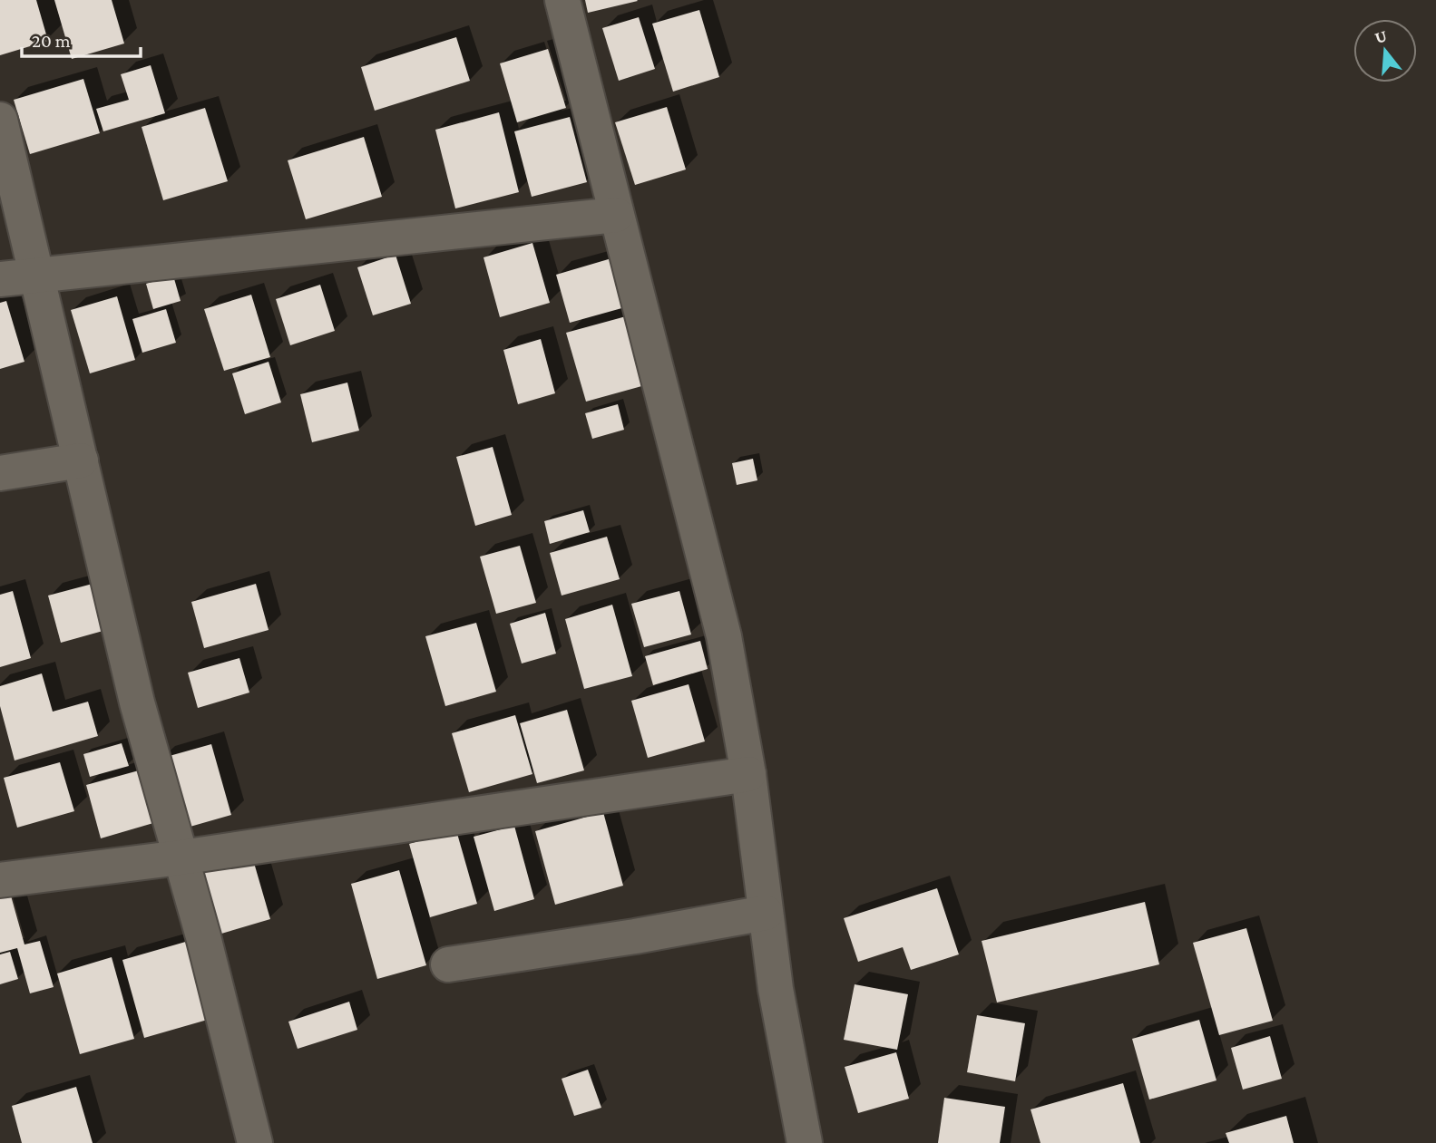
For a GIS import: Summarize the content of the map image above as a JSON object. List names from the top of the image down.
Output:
{
  "scale_bar": "20 m",
  "north": "top"
}
